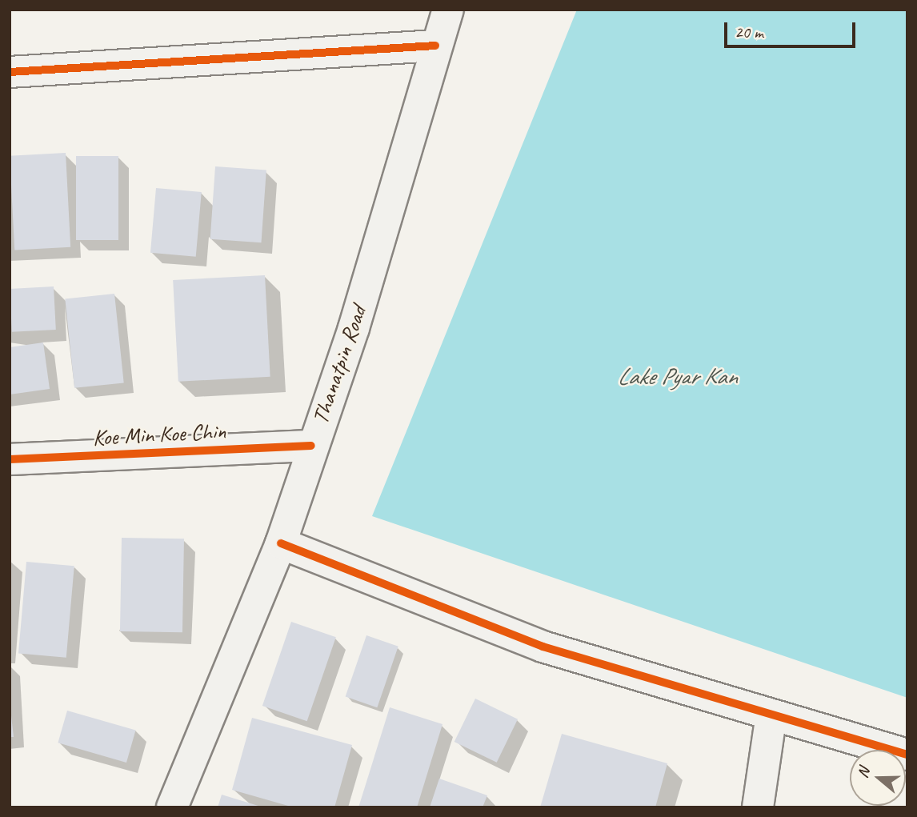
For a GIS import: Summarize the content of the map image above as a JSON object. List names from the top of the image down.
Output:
{
  "streets": {
    "street": ["Thanatpin Road", "Koe Min Koe Chin"]
  },
  "crossings": [
    ["Thanatpin Road", "Koe Min Koe Chin"]
  ],
  "water": ["Lake Pyar Kan"],
  "scale_bar": "20 m",
  "north": "left"
}
